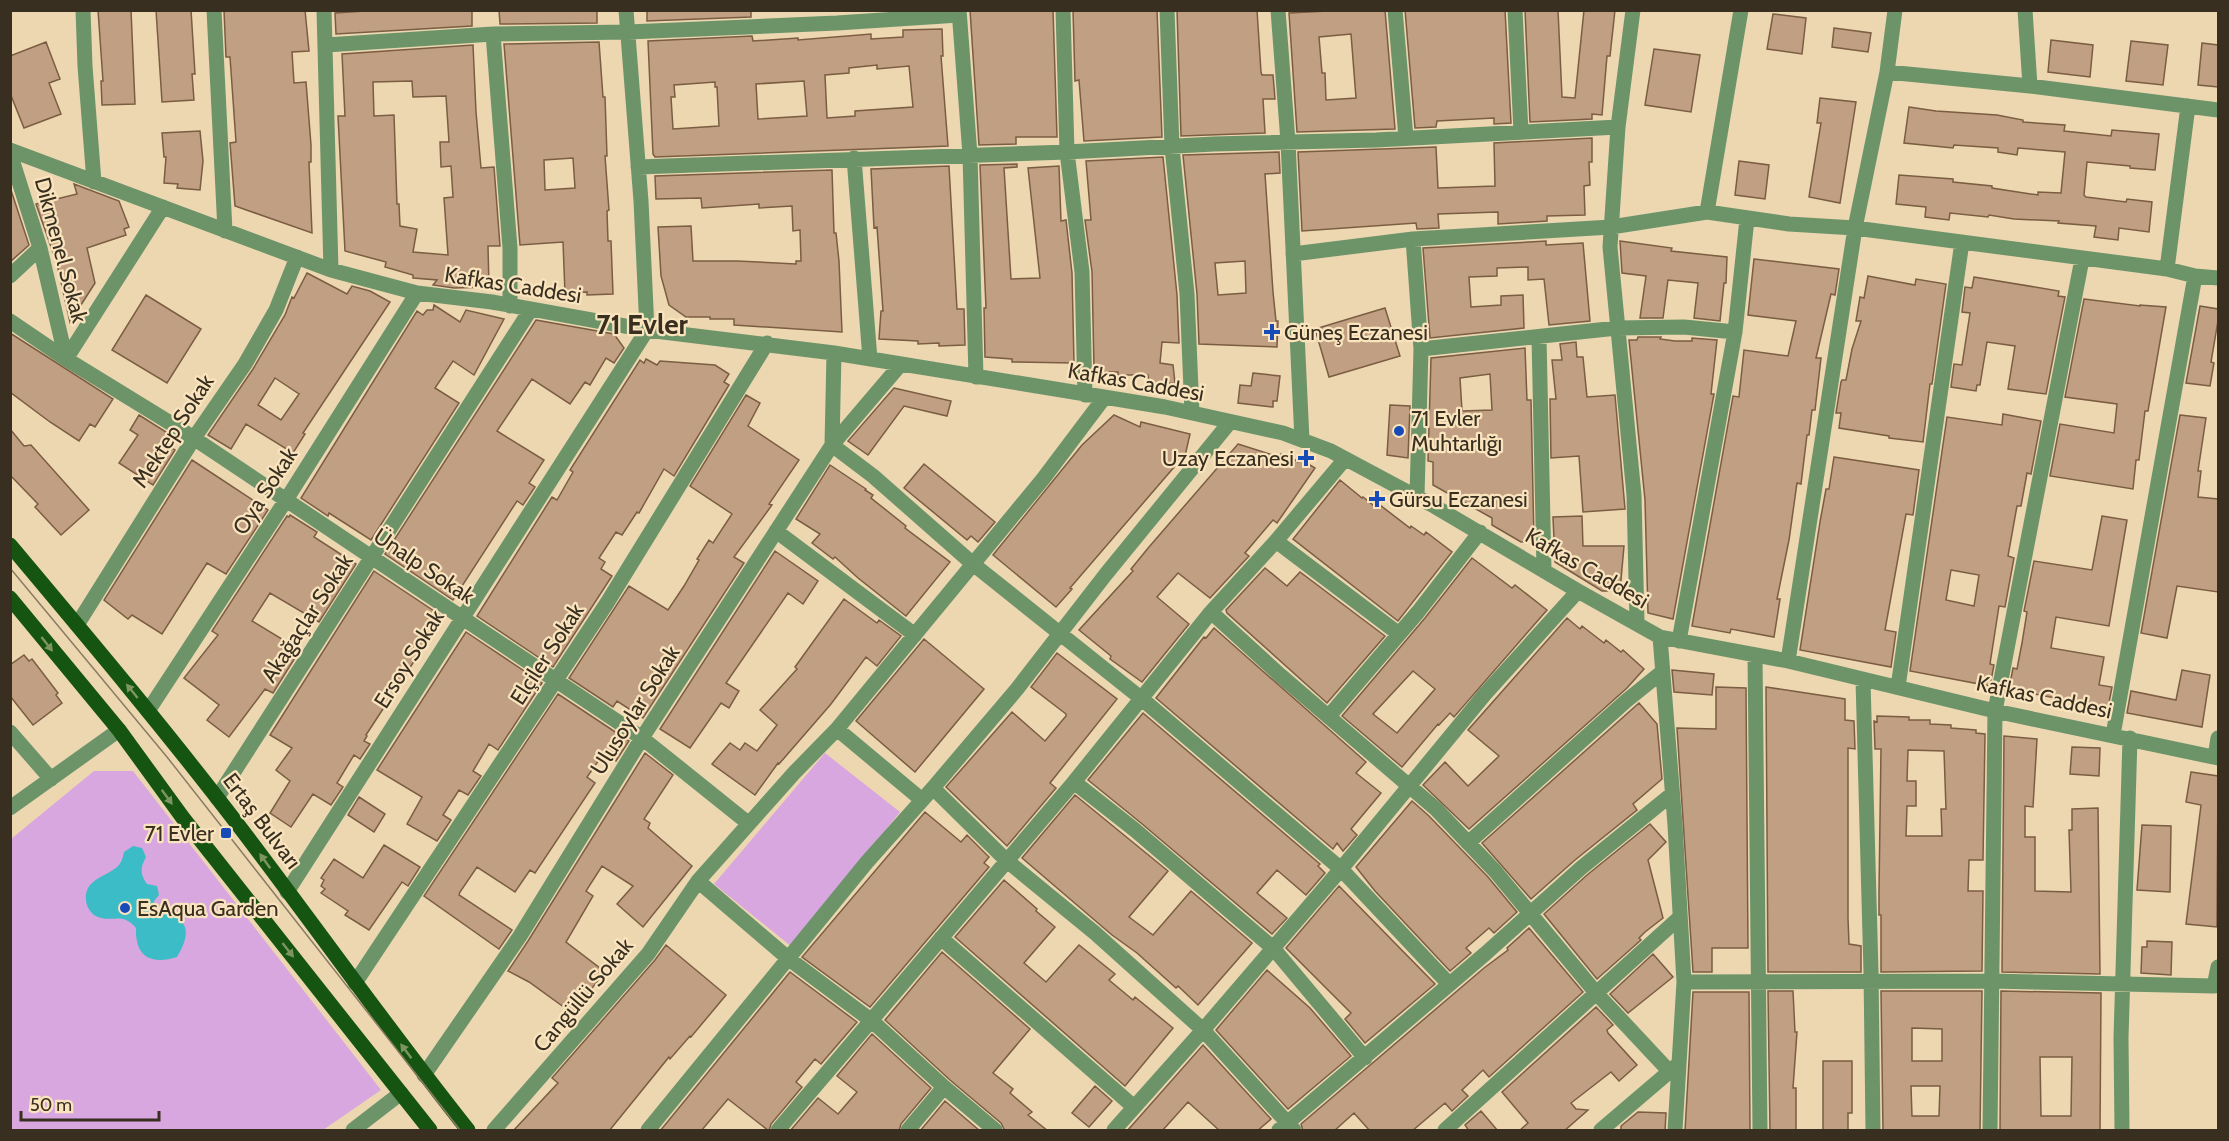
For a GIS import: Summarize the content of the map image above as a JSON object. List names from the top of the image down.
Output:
{
  "streets": {
    "main road": ["Ertaş Bulvarı"],
    "street": [
      "Dikmenel Sokak",
      "Kafkas Caddesi",
      "Mektep Sokak",
      "Oya Sokak",
      "Ünalp Sokak",
      "Akağaçlar Sokak",
      "Elçiler Sokak",
      "Ersoy Sokak",
      "Ulusoylar Sokak",
      "Cangüllü Sokak"
    ]
  },
  "crossings": [
    ["Dikmenel Sokak", "Kafkas Caddesi"],
    ["Dikmenel Sokak", "Ünalp Sokak"],
    ["Kafkas Caddesi", "Mektep Sokak"],
    ["Kafkas Caddesi", "Oya Sokak"],
    ["Kafkas Caddesi", "Akağaçlar Sokak"],
    ["Kafkas Caddesi", "Elçiler Sokak"],
    ["Kafkas Caddesi", "Ersoy Sokak"],
    ["Kafkas Caddesi", "Ulusoylar Sokak"],
    ["Kafkas Caddesi", "Cangüllü Sokak"],
    ["Mektep Sokak", "Ünalp Sokak"],
    ["Mektep Sokak", "Ertaş Bulvarı"],
    ["Oya Sokak", "Ünalp Sokak"],
    ["Oya Sokak", "Ertaş Bulvarı"],
    ["Ünalp Sokak", "Akağaçlar Sokak"],
    ["Ünalp Sokak", "Elçiler Sokak"],
    ["Ünalp Sokak", "Ersoy Sokak"],
    ["Ünalp Sokak", "Ulusoylar Sokak"],
    ["Ünalp Sokak", "Cangüllü Sokak"],
    ["Akağaçlar Sokak", "Ertaş Bulvarı"],
    ["Elçiler Sokak", "Ertaş Bulvarı"],
    ["Ersoy Sokak", "Ertaş Bulvarı"],
    ["Ulusoylar Sokak", "Ertaş Bulvarı"]
  ],
  "districts": ["71 Evler"],
  "places": {
    "health": ["Güneş Eczanesi", "Uzay Eczanesi", "Gürsu Eczanesi"],
    "other": ["71 Evler Muhtarlığı", "EsAqua Garden"],
    "transit": ["71 Evler"]
  },
  "scale_bar": "50 m"
}
